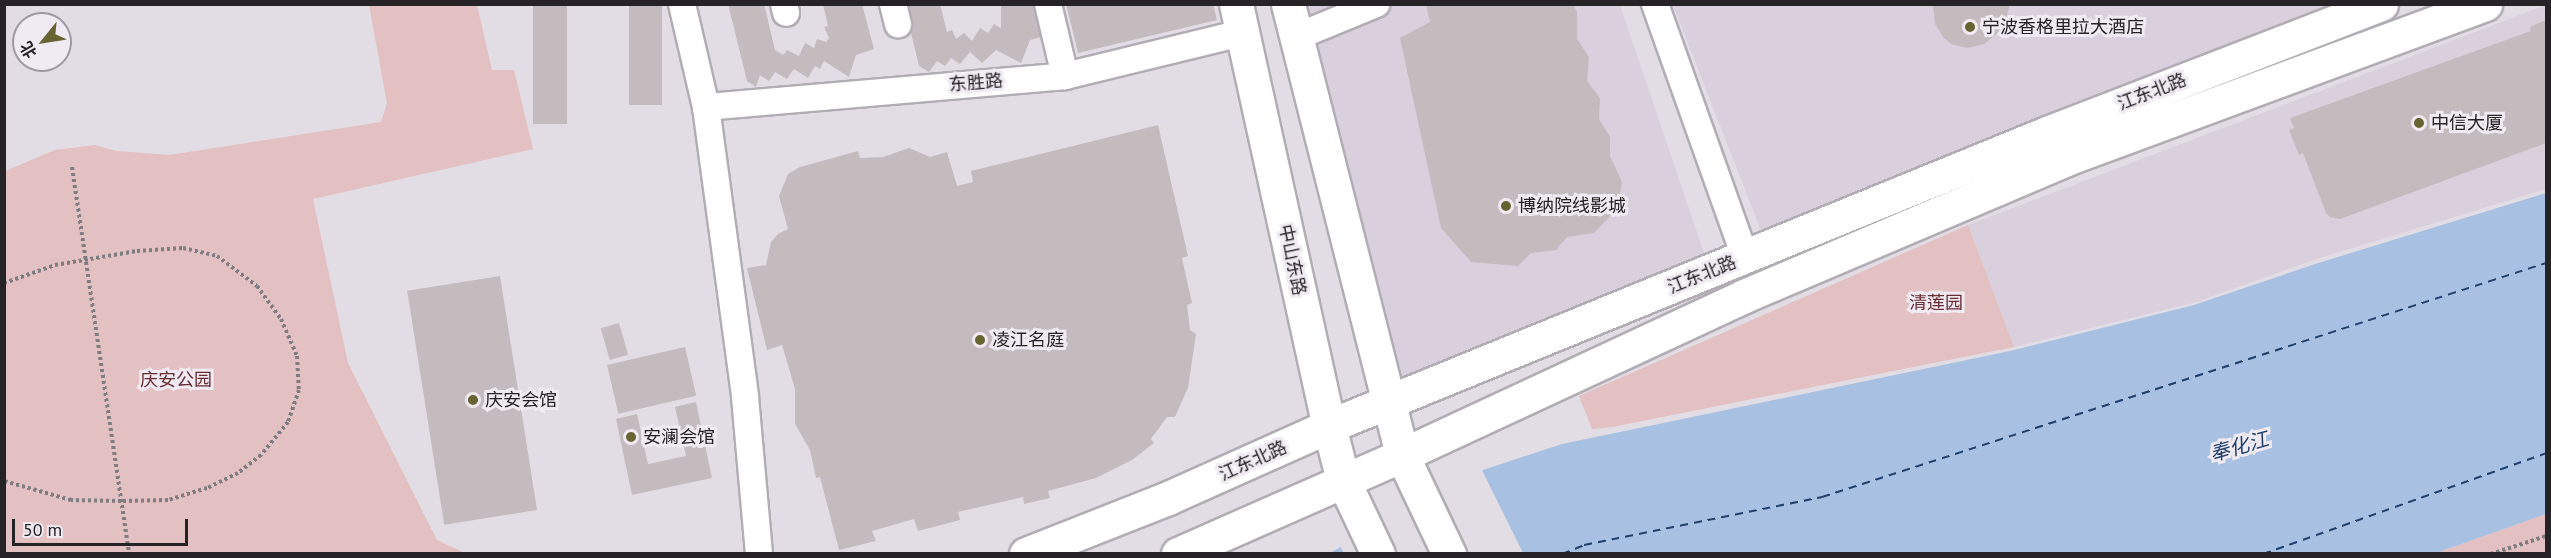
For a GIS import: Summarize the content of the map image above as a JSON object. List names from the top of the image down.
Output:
{
  "streets": {
    "main road": ["江东北路", "中山东路"],
    "street": ["东胜路"]
  },
  "crossings": [
    ["东胜路", "中山东路"],
    ["江东北路", "中山东路"]
  ],
  "water": ["奉化江"],
  "parks": ["清莲园", "庆安公园"],
  "places": [
    "宁波香格里拉大酒店",
    "中信大厦",
    "博纳院线影城",
    "凌江名庭",
    "庆安会馆",
    "安澜会馆"
  ],
  "scale_bar": "50 m",
  "north": "bottom left"
}
